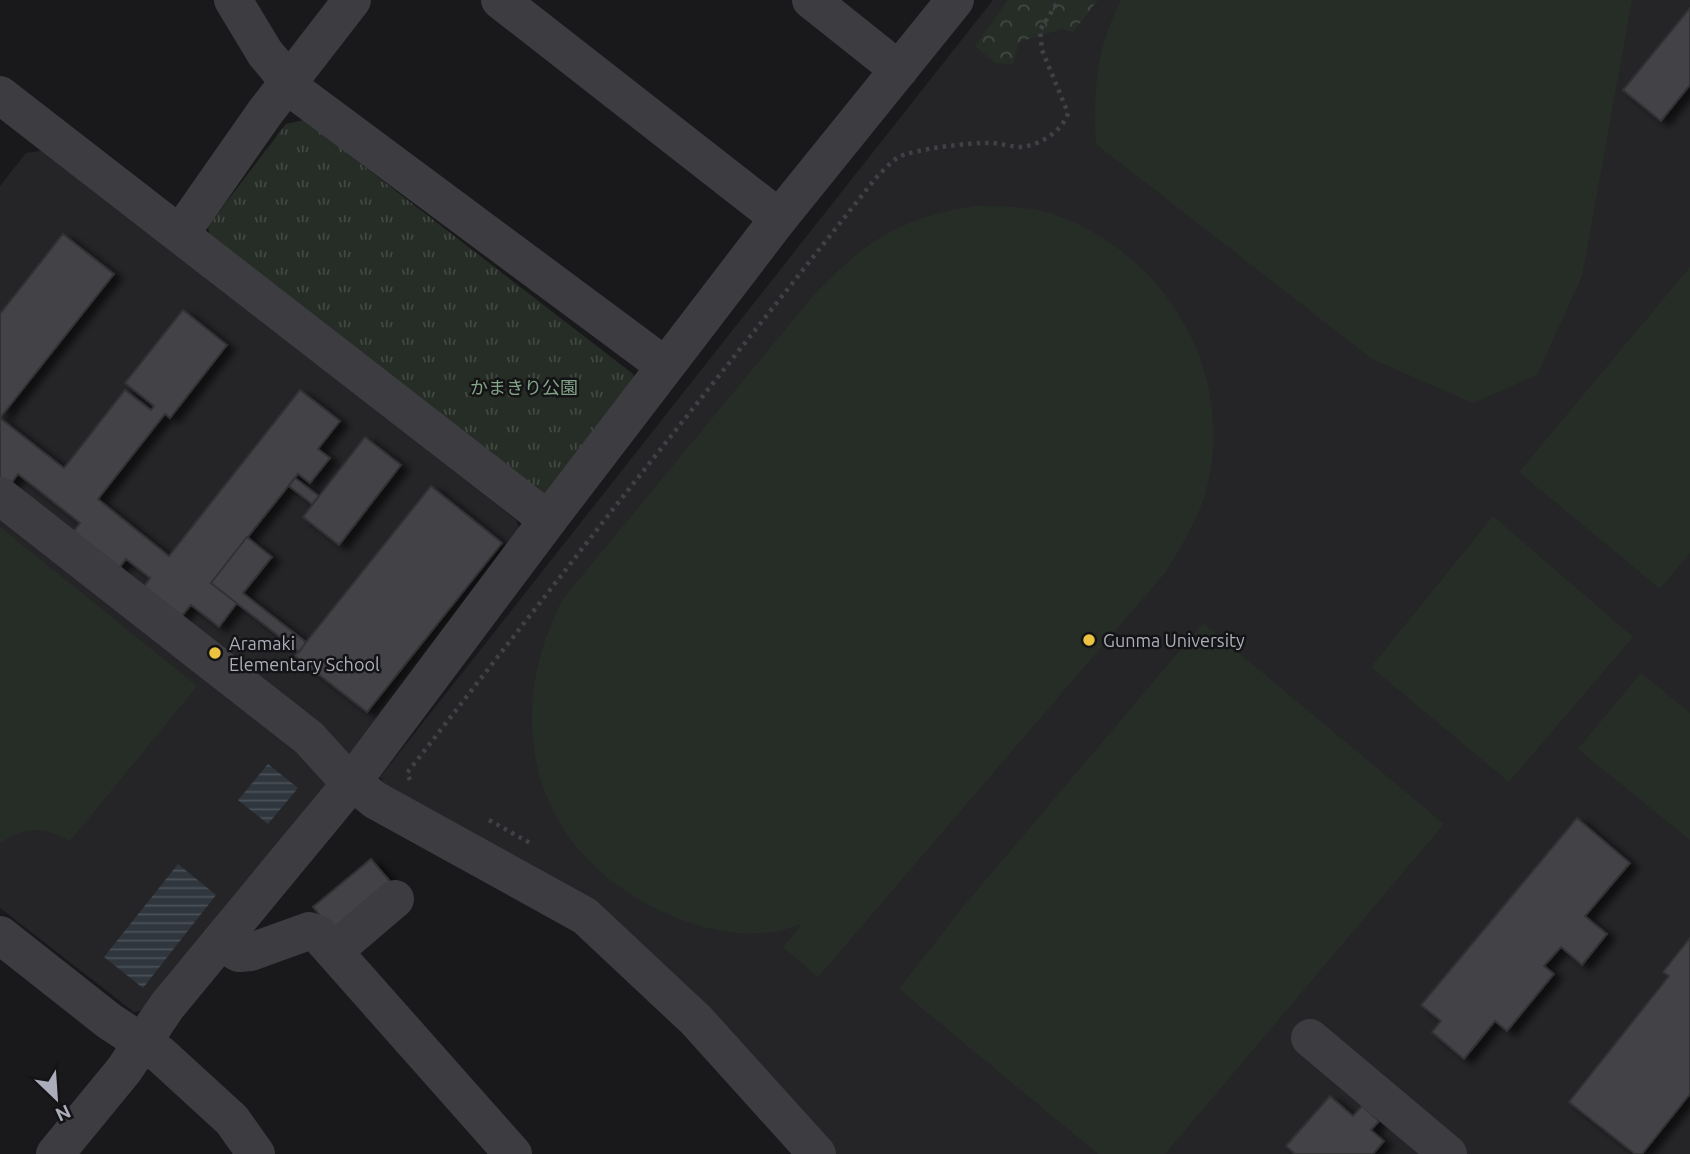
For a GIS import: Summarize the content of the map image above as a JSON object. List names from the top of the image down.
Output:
{
  "parks": ["かまきり公園"],
  "places": ["Gunma University", "Aramaki Elementary School"],
  "north": "bottom right"
}
